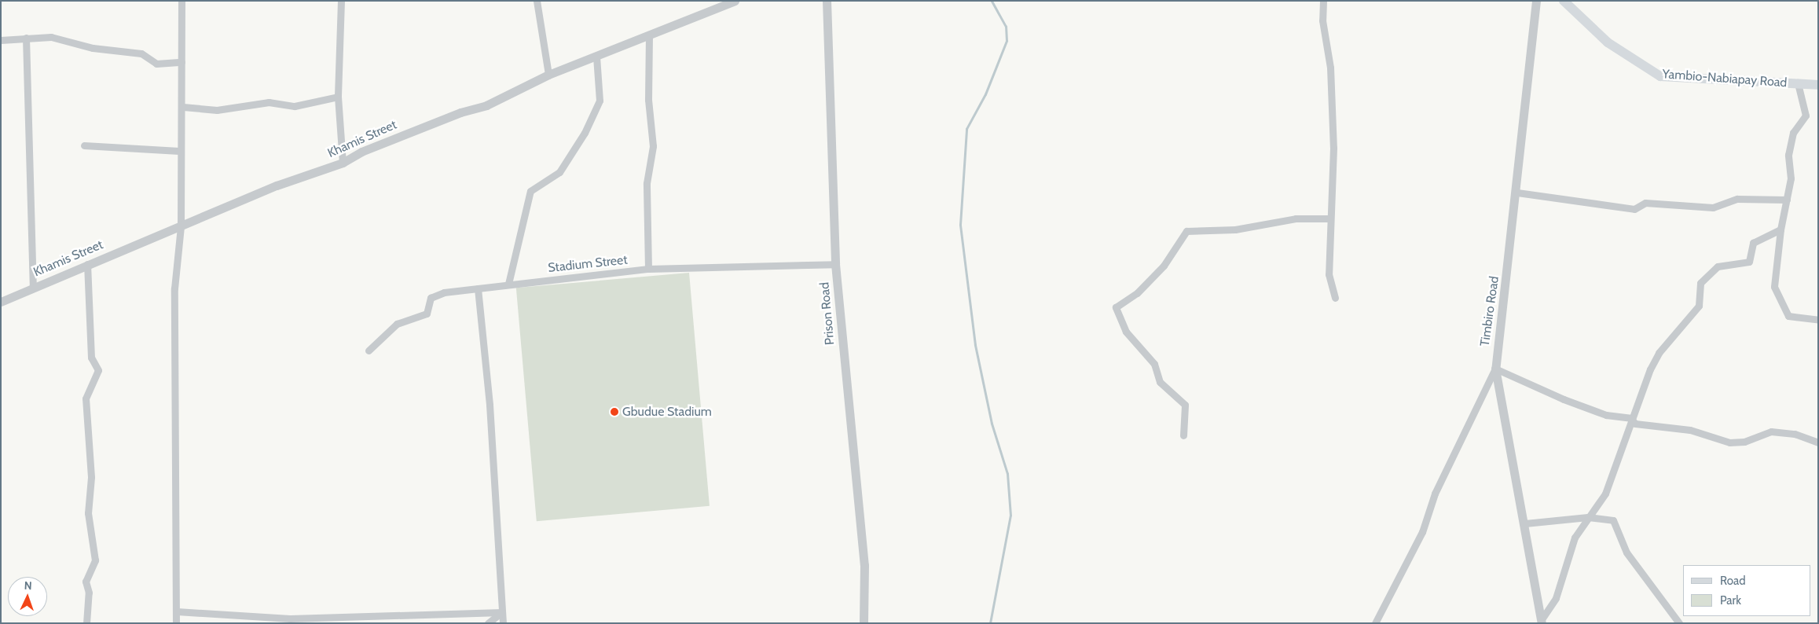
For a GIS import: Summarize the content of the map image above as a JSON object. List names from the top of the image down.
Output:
{
  "streets": {
    "main road": ["Yambio-Nabiapay Road"],
    "street": [
      "Khamis Street",
      "Stadium Street",
      "Timbiro Road",
      "Prison Road"
    ]
  },
  "crossings": [
    ["Stadium Street", "Prison Road"]
  ],
  "places": ["Gbudue Stadium"],
  "legend": ["Road", "Park"],
  "north": "top"
}
